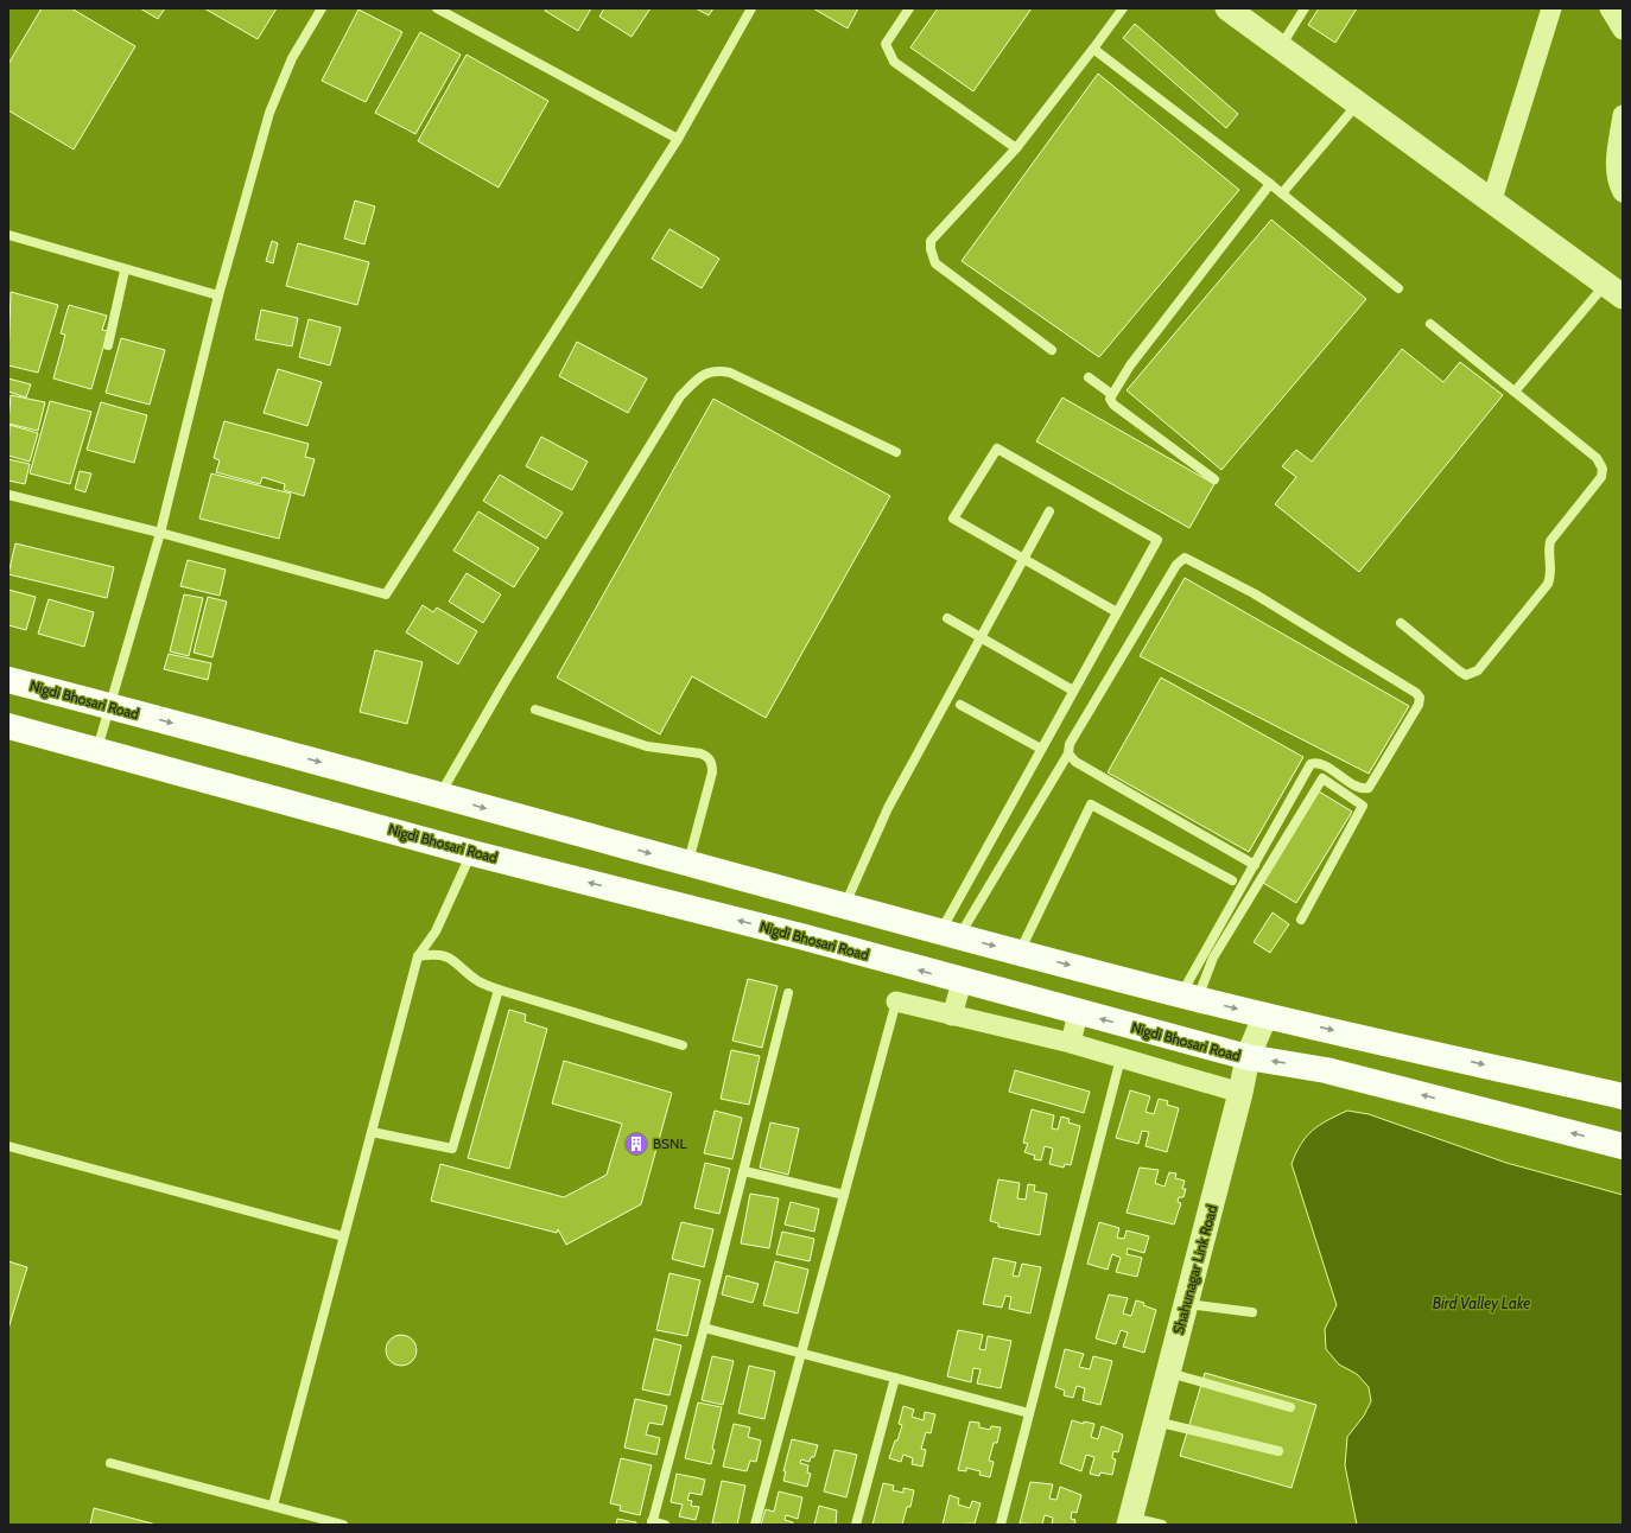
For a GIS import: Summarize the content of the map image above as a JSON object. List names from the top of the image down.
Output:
{
  "streets": {
    "main road": ["Nigdi Bhosari Road"],
    "street": ["Shahunagar Link Road"]
  },
  "crossings": [
    ["Nigdi Bhosari Road", "Shahunagar Link Road"]
  ],
  "water": ["Bird Valley Lake"],
  "places": {
    "building": ["BSNL"]
  }
}
